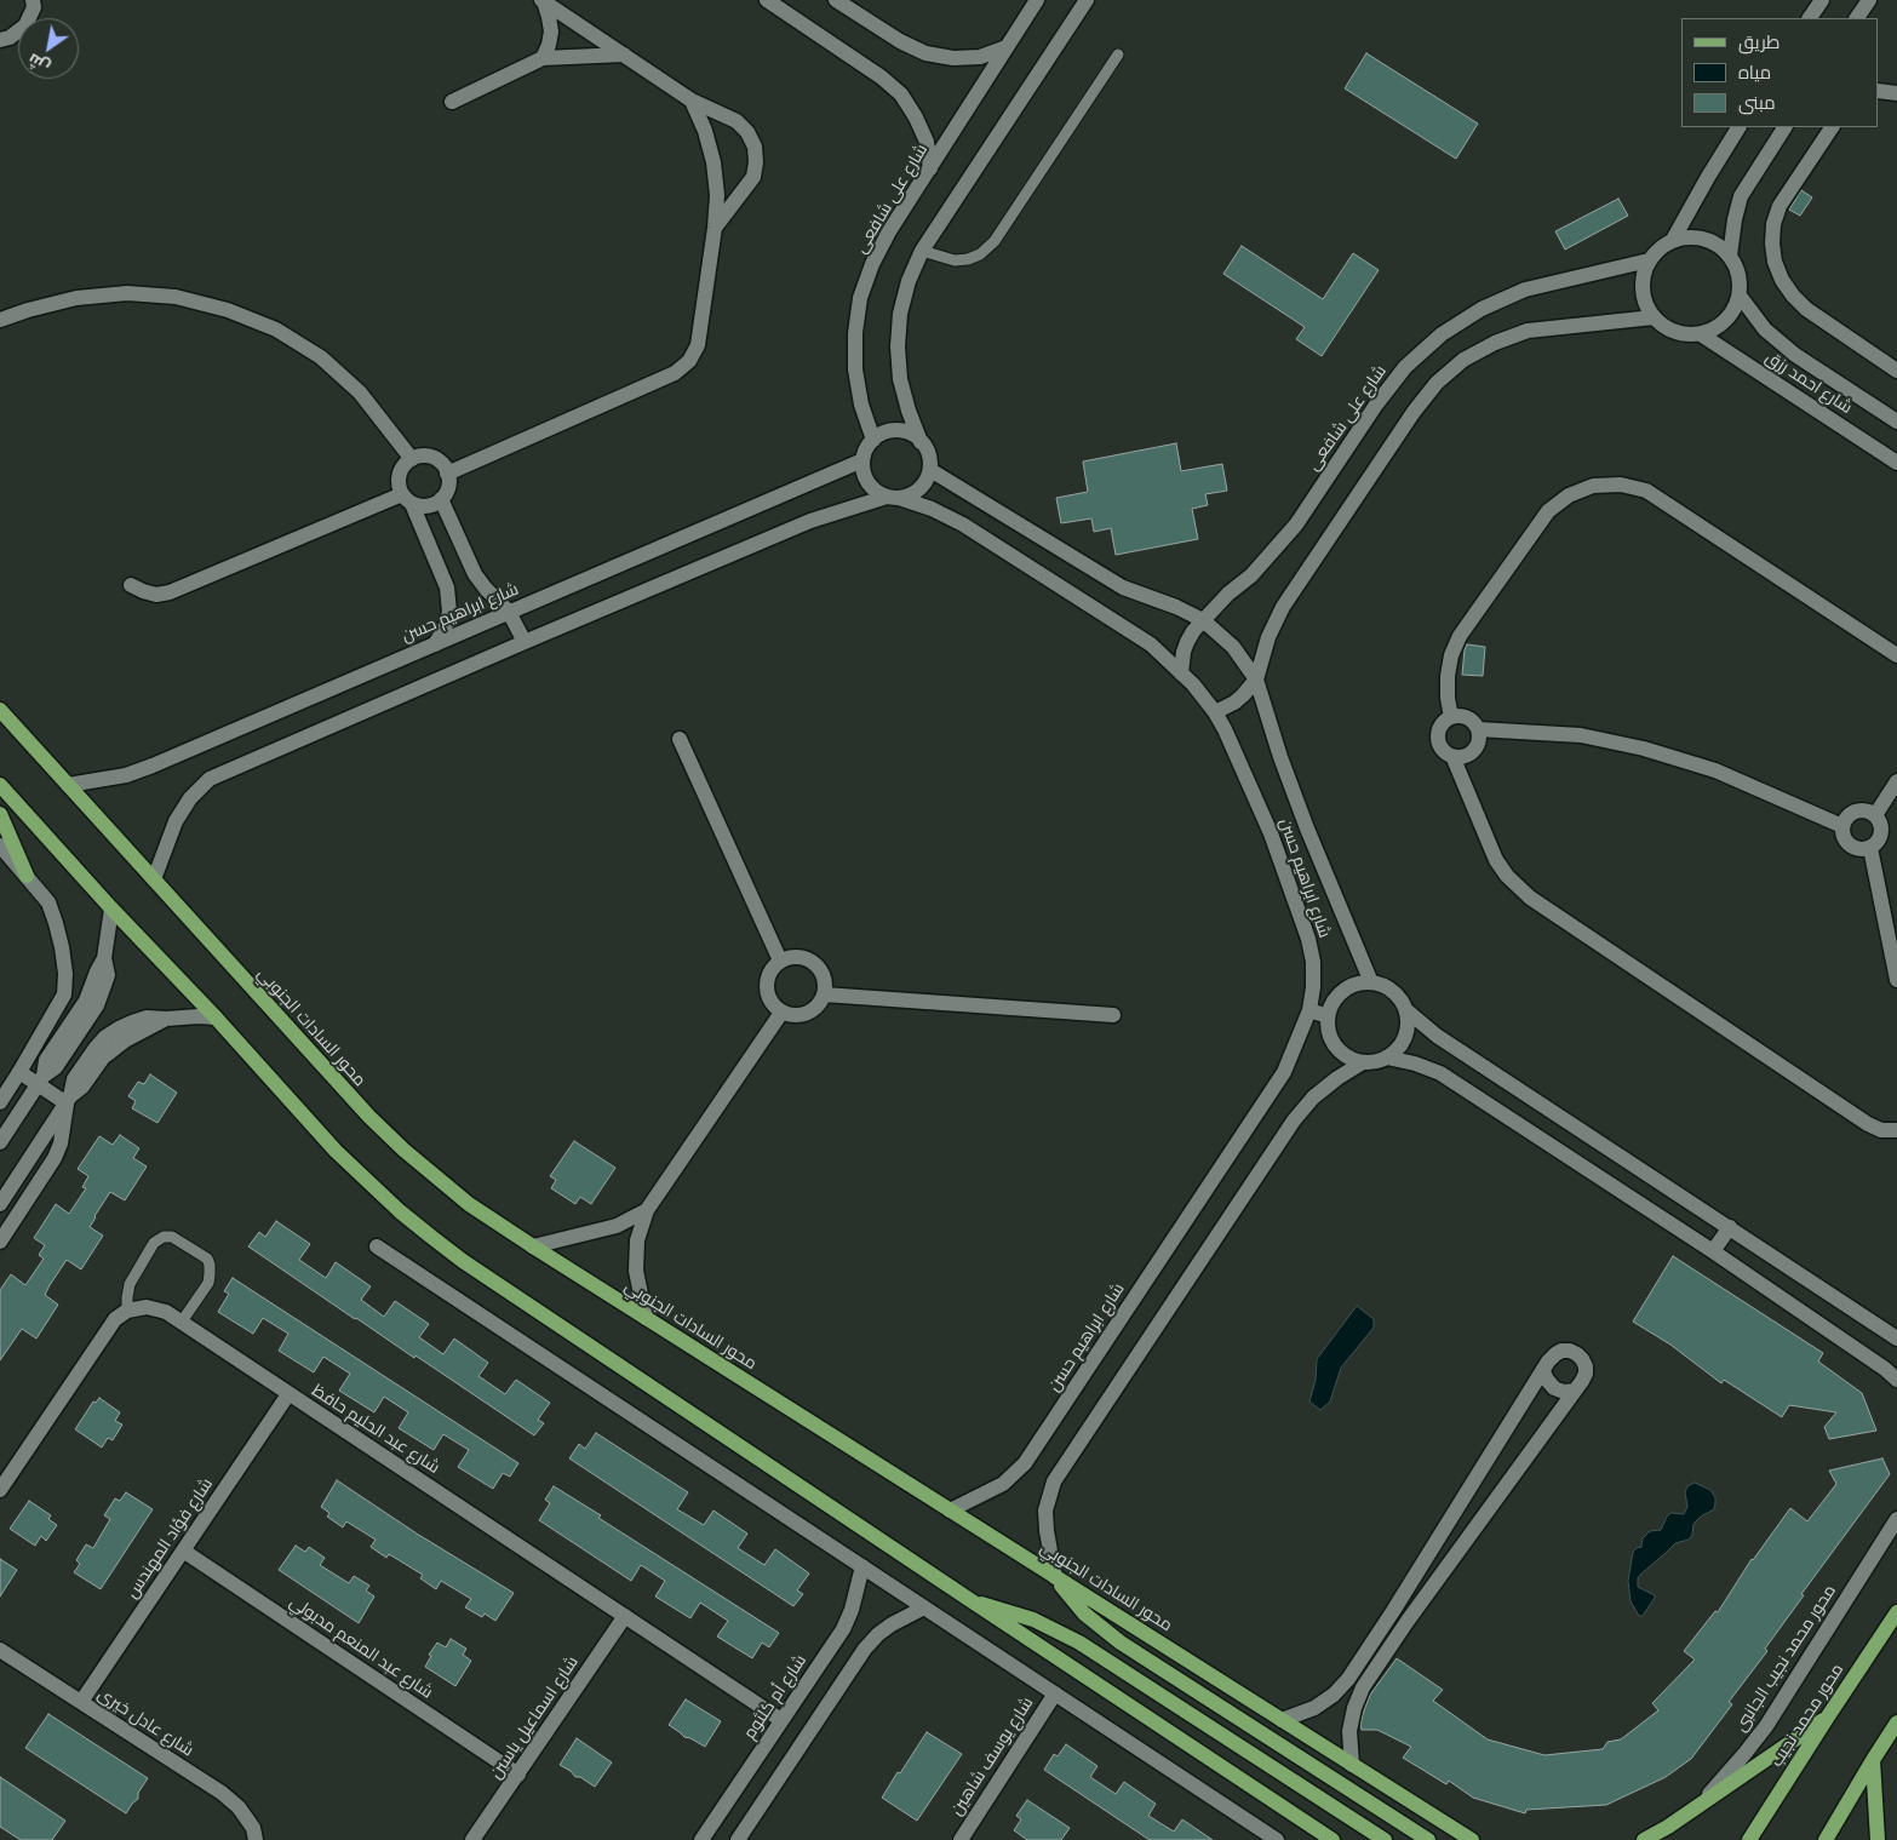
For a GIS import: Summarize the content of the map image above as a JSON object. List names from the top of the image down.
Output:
{
  "streets": {
    "main road": ["محور السادات الجنوبي", "محور محمد نجيب"],
    "street": [
      "شارع على شافعى",
      "شارع احمد رزق",
      "شارع ابراهيم حسن",
      "شارع عبد الحليم حافظ",
      "شارع فؤاد المهندس",
      "شارع عبد المنعم مدبولي",
      "محور محمد نجيب الجانبى",
      "شارع أم كلثوم",
      "شارع اسماعيل ياسين",
      "شارع عادل خيرى",
      "شارع يوسف شاهين"
    ]
  },
  "crossings": [
    ["شارع على شافعى", "شارع احمد رزق"],
    ["شارع على شافعى", "شارع ابراهيم حسن"],
    ["شارع ابراهيم حسن", "محور السادات الجنوبي"],
    ["شارع عبد الحليم حافظ", "شارع فؤاد المهندس"],
    ["شارع عبد الحليم حافظ", "شارع أم كلثوم"],
    ["شارع عبد الحليم حافظ", "شارع اسماعيل ياسين"],
    ["شارع فؤاد المهندس", "شارع عبد المنعم مدبولي"],
    ["شارع فؤاد المهندس", "شارع عادل خيرى"],
    ["شارع عبد المنعم مدبولي", "شارع اسماعيل ياسين"]
  ],
  "legend": ["طريق", "مياه", "مبنى"],
  "north": "bottom left"
}
